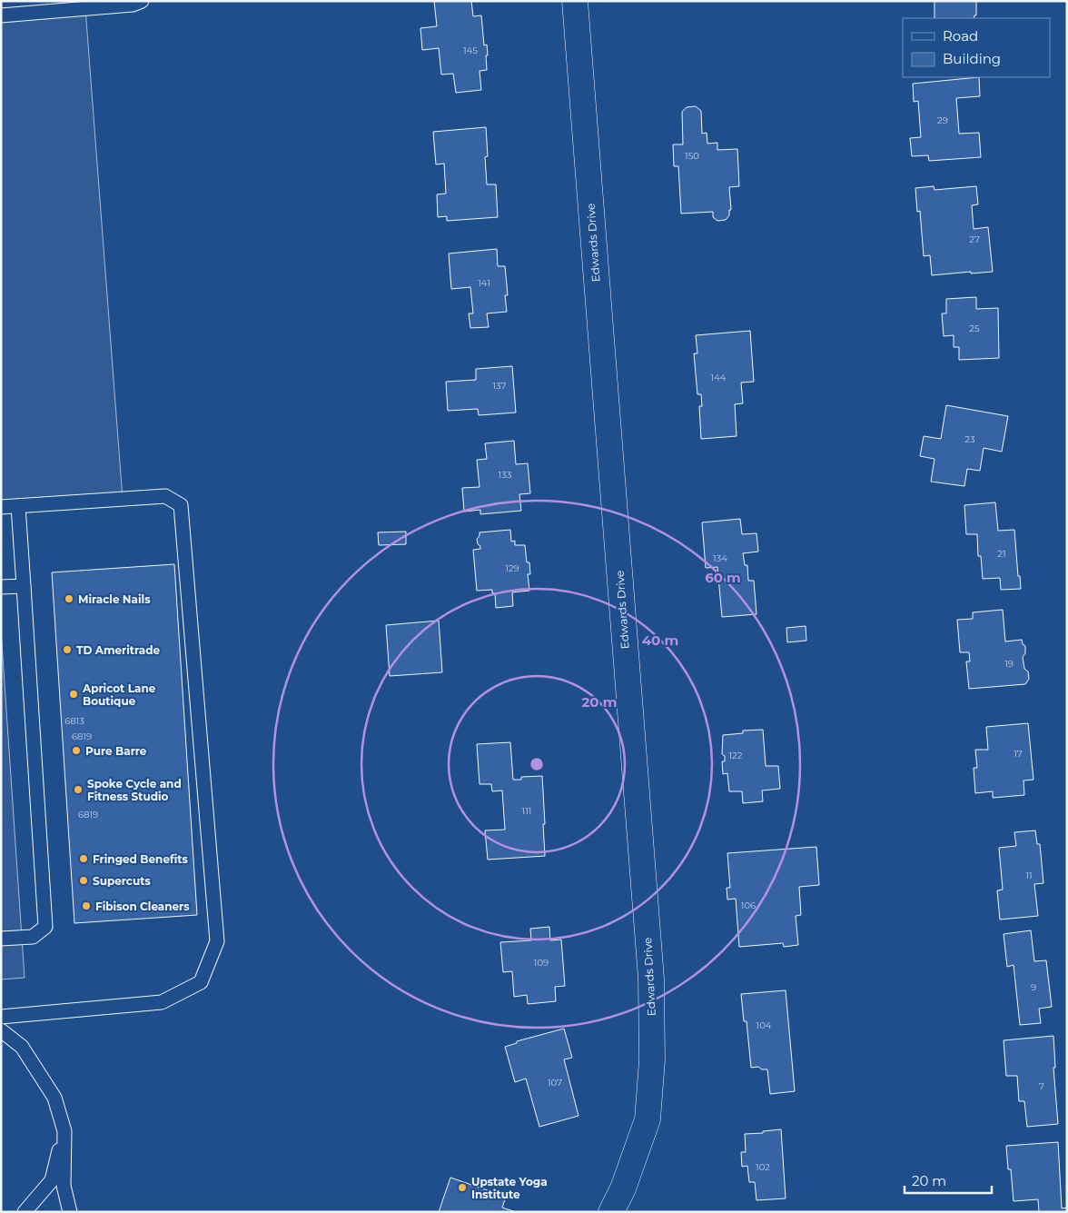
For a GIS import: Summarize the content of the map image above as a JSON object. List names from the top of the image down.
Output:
{
  "streets": {
    "street": ["Edwards Drive"]
  },
  "places": [
    "Miracle Nails",
    "TD Ameritrade",
    "Apricot Lane Boutique",
    "Pure Barre",
    "Spoke Cycle and Fitness Studio",
    "Fringed Benefits",
    "Supercuts",
    "Fibison Cleaners",
    "Upstate Yoga Institute"
  ],
  "house_numbers": [
    "145",
    "29",
    "150",
    "27",
    "141",
    "25",
    "144",
    "137",
    "23",
    "133",
    "21",
    "134",
    "129",
    "19",
    "6813",
    "6819",
    "17",
    "122",
    "111",
    "6819",
    "11",
    "106",
    "109",
    "9",
    "104",
    "107",
    "7",
    "102"
  ],
  "legend": ["Road", "Building"],
  "scale_bar": "20 m",
  "rings": ["60 m", "40 m", "20 m"]
}
